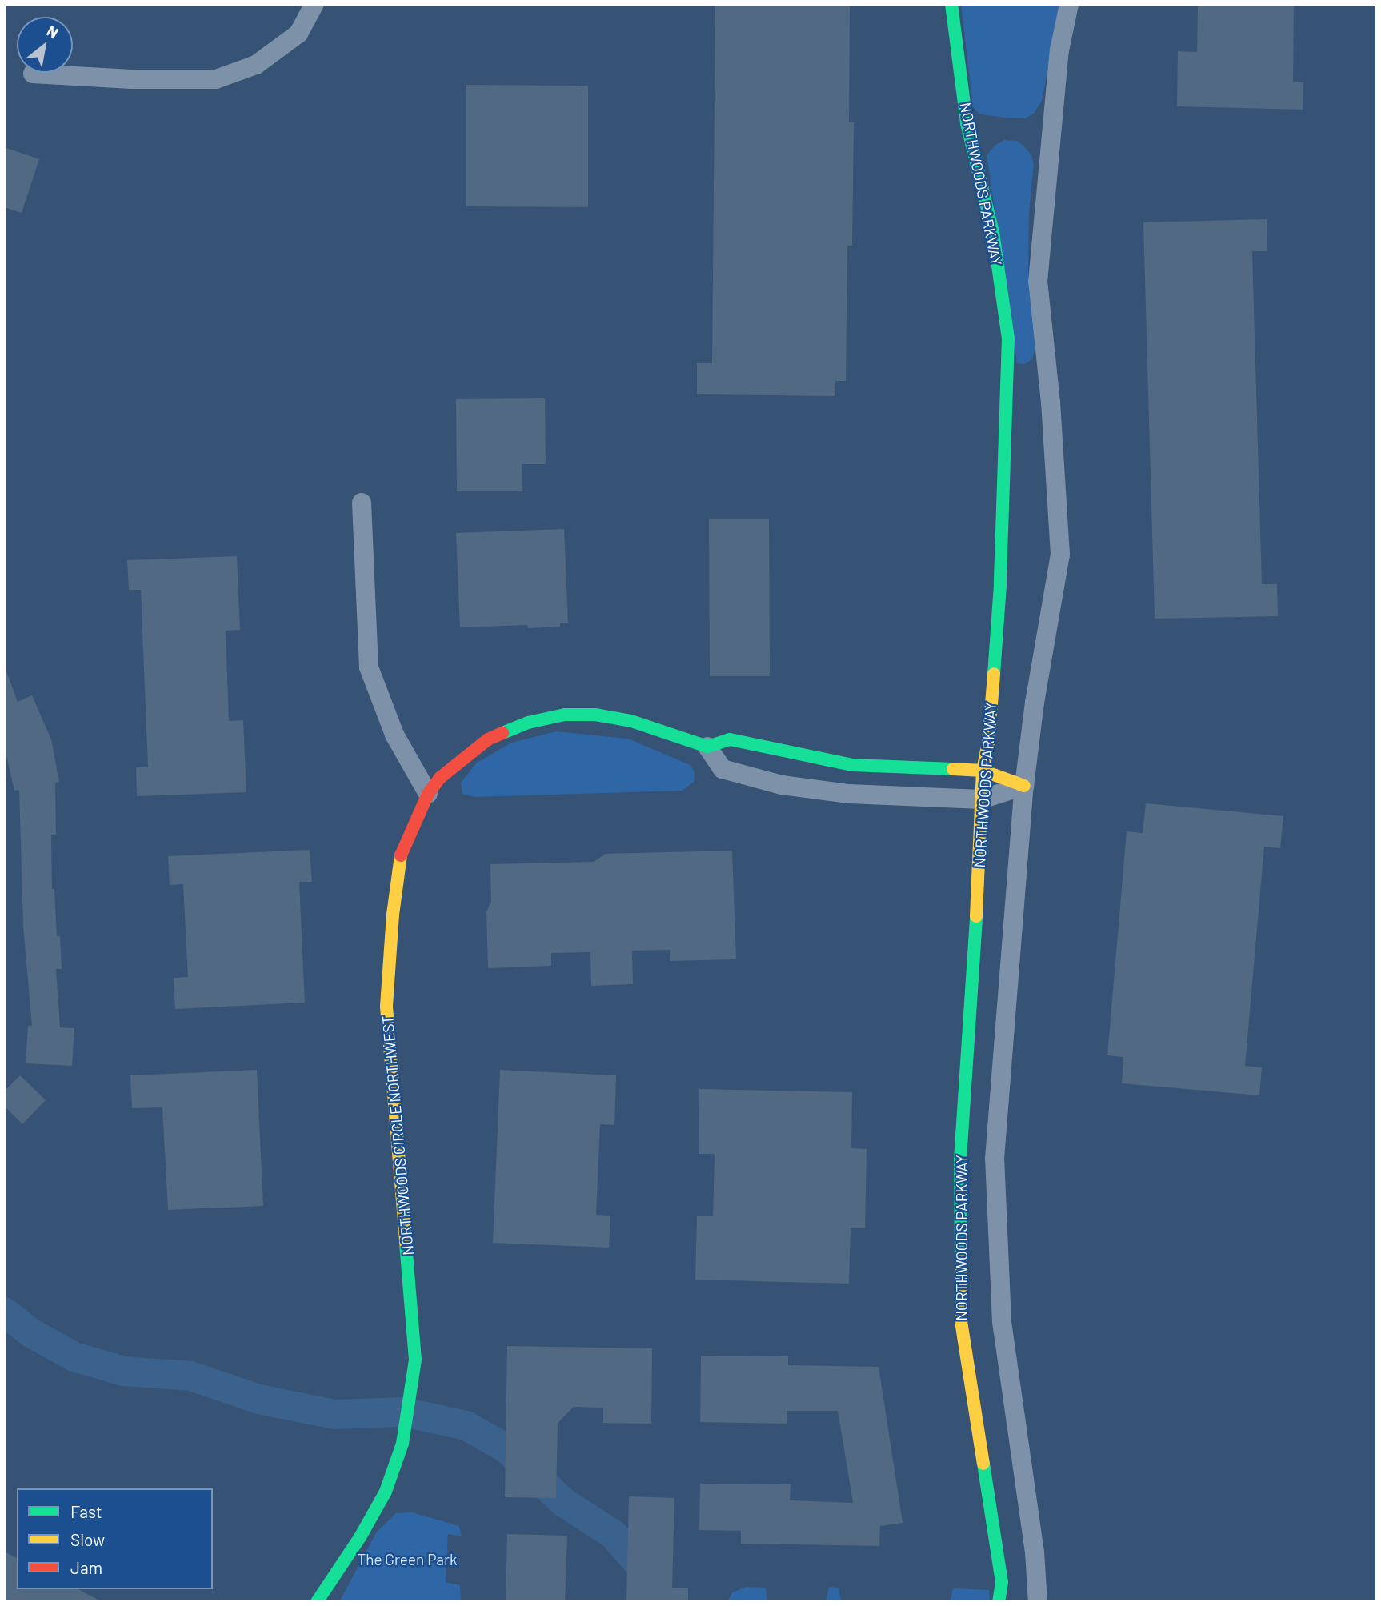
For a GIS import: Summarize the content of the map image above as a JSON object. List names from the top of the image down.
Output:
{
  "streets": {
    "street": ["NORTHWOODS PARKWAY", "NORTHWOODS CIRCLE NORTHWEST"]
  },
  "parks": ["The Green Park"],
  "legend": ["Fast", "Slow", "Jam"],
  "north": "top right"
}
